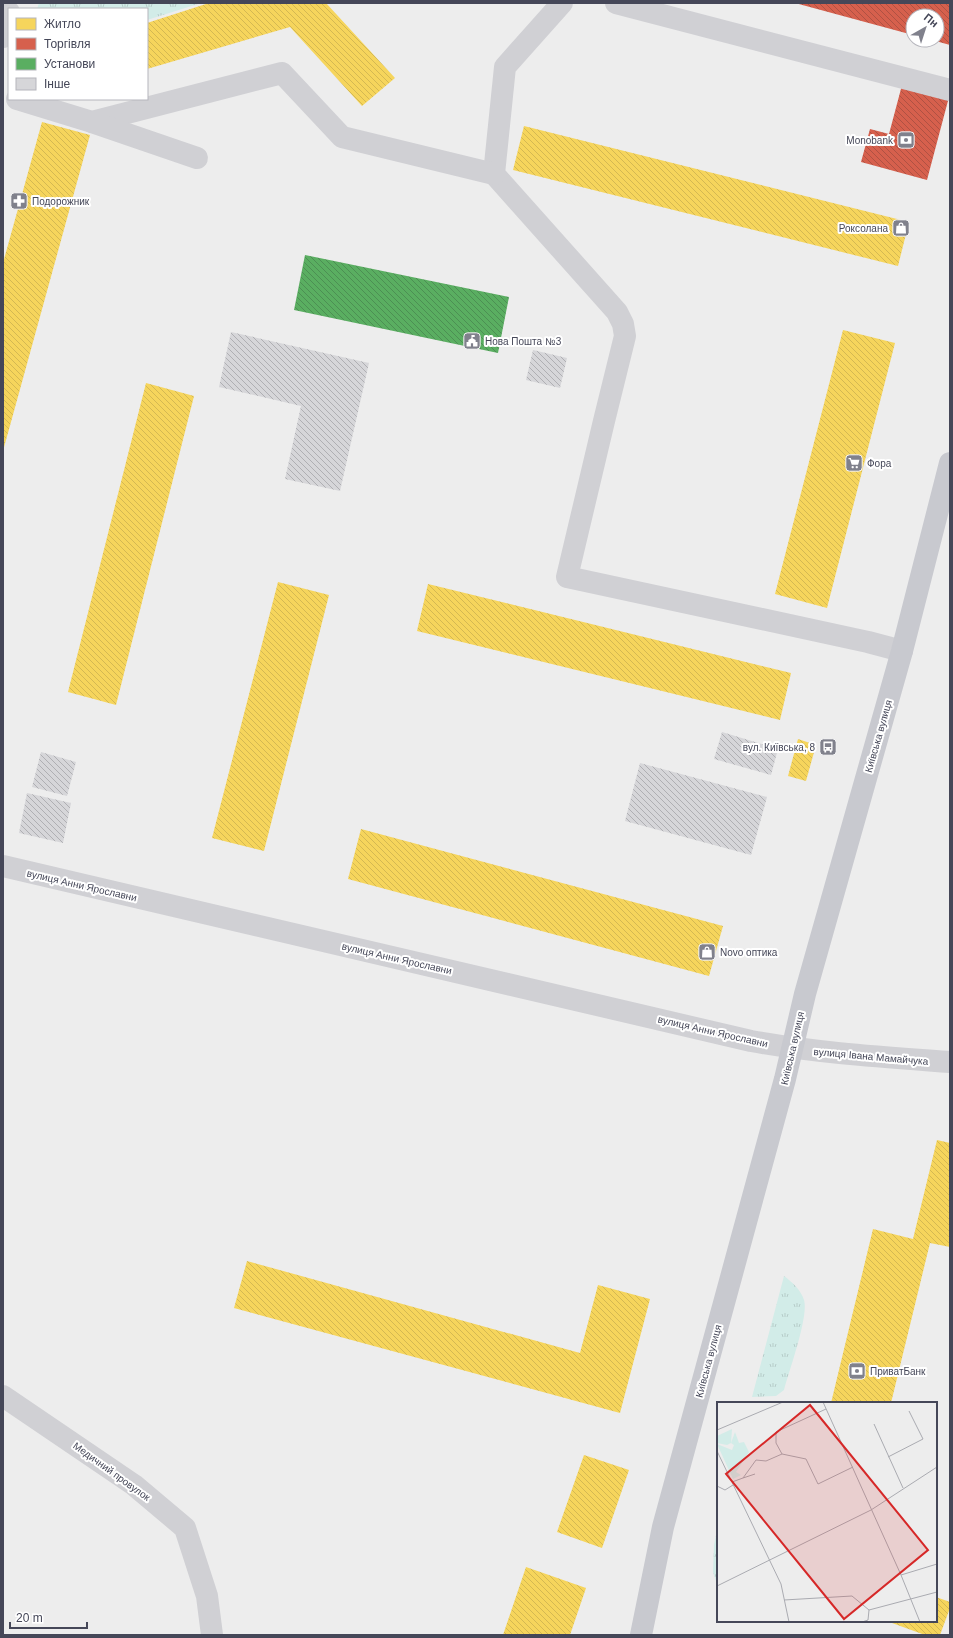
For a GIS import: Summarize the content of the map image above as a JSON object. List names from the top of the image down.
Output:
{
  "streets": {
    "main road": ["Київська вулиця"],
    "street": ["вулиця Анни Ярославни", "вулиця Івана Мамайчука", "Медичний провулок"]
  },
  "crossings": [
    ["Київська вулиця", "вулиця Анни Ярославни"],
    ["Київська вулиця", "вулиця Івана Мамайчука"],
    ["вулиця Анни Ярославни", "вулиця Івана Мамайчука"]
  ],
  "places": {
    "bank": ["Monobank", "ПриватБанк"],
    "pharmacy": ["Подорожник"],
    "shop": ["Роксолана", "Novo оптика"],
    "public building": ["Нова Пошта №3"],
    "supermarket": ["Фора"],
    "bus stop": ["вул. Київська, 8"]
  },
  "legend": [
    "Житло",
    "Торгівля",
    "Установи",
    "Інше"
  ],
  "scale_bar": "20 m",
  "north": "top right"
}
